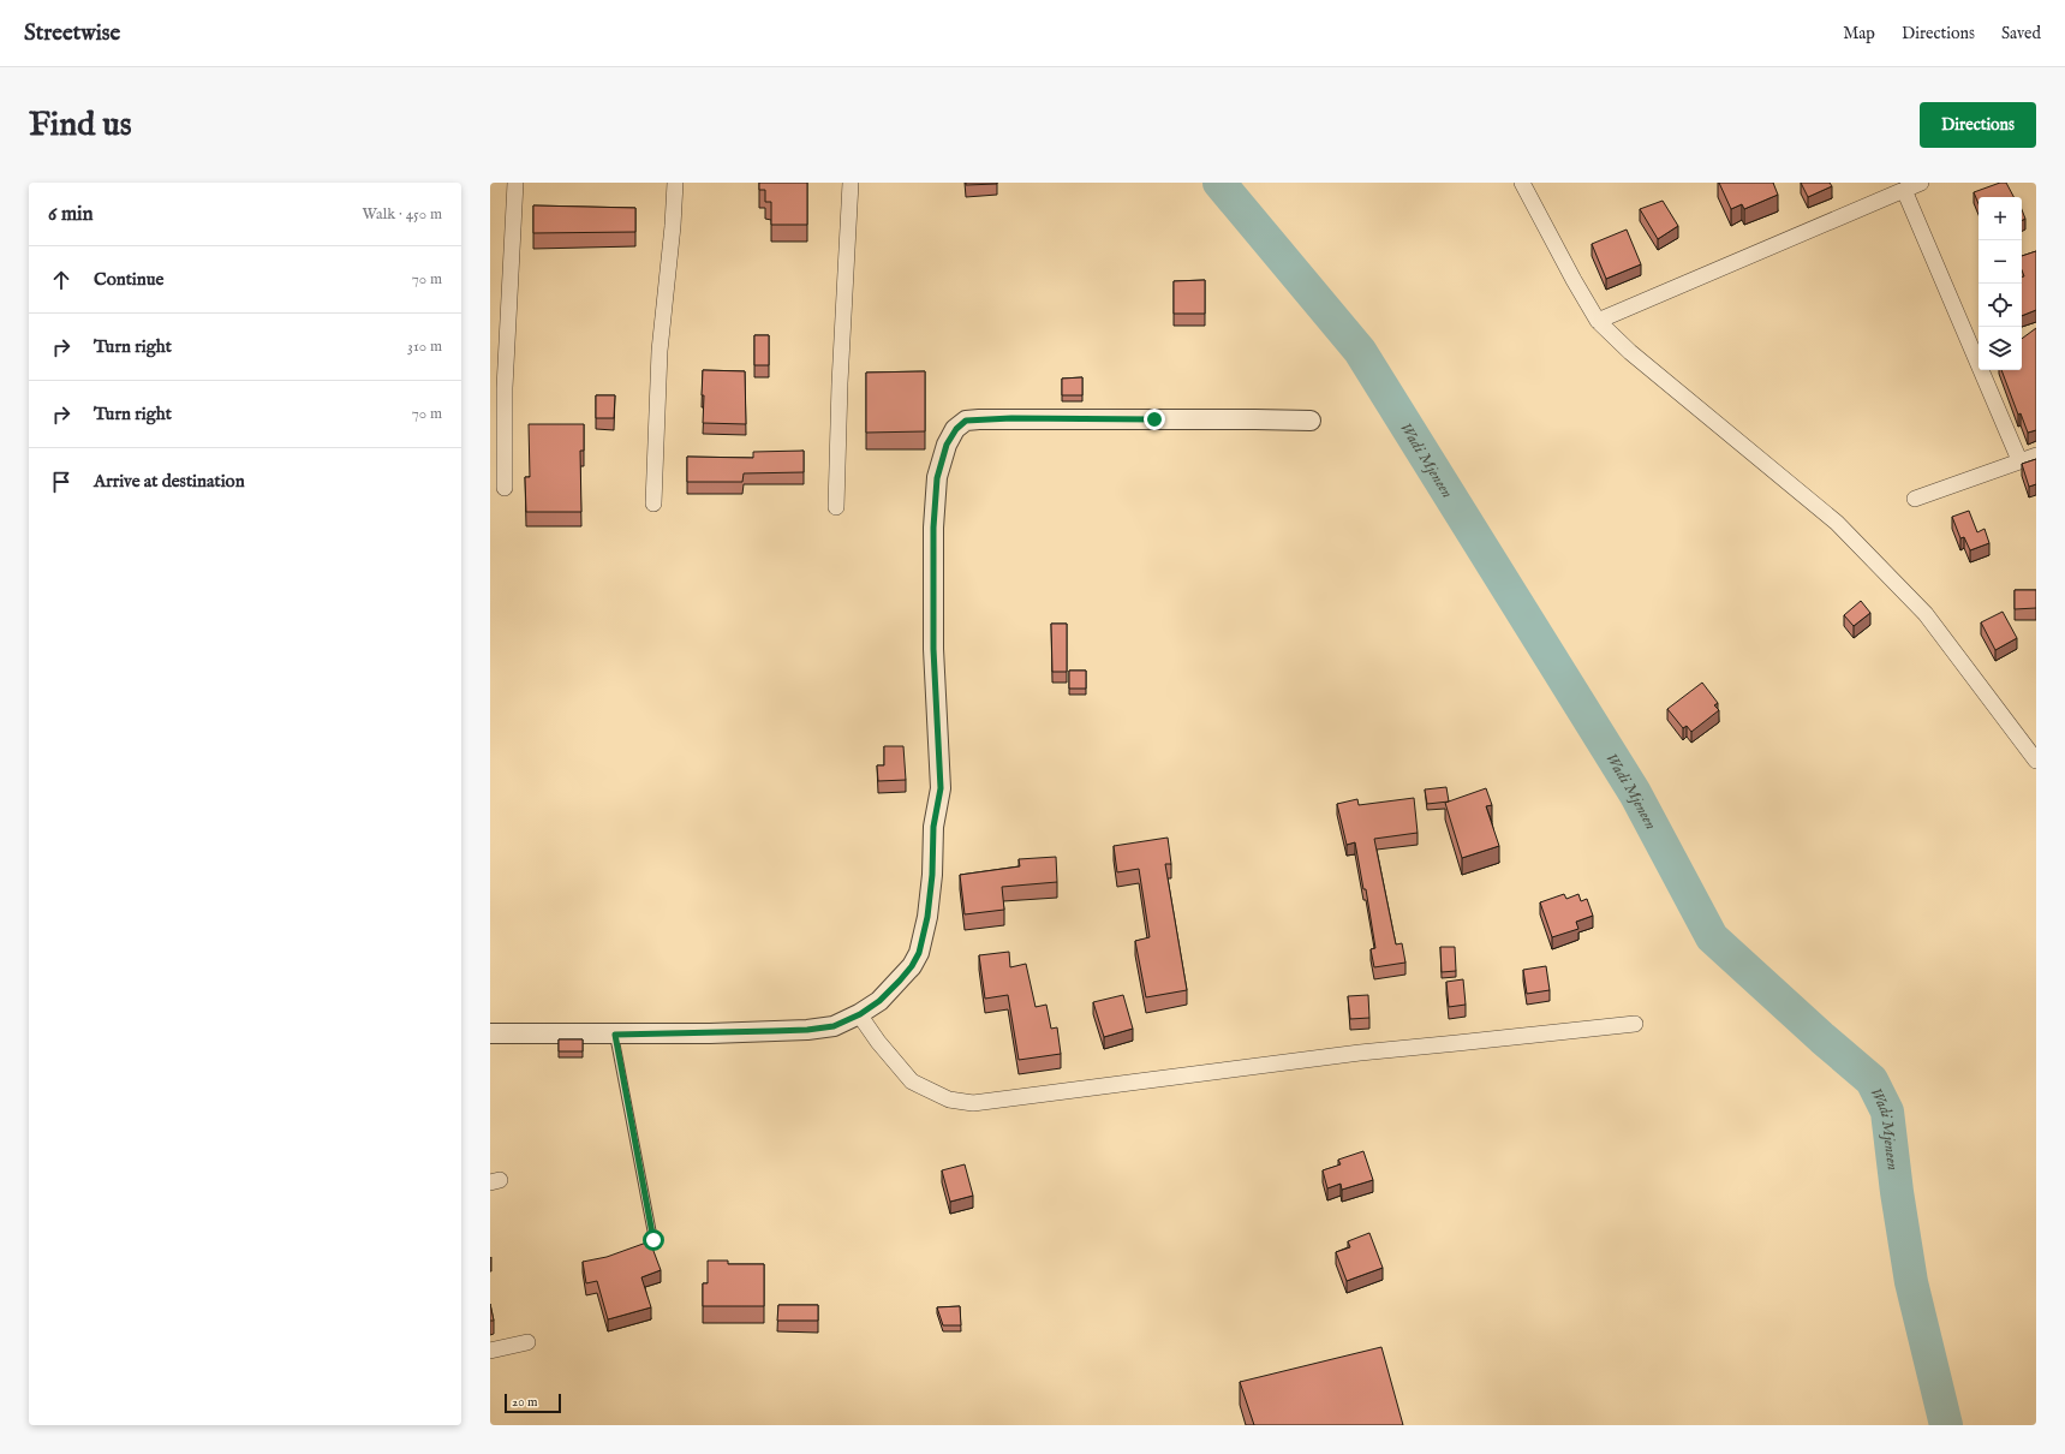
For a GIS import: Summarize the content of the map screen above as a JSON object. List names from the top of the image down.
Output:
{
  "water": ["Wadi Mjeneen"],
  "scale_bar": "20 m",
  "page": {
    "header": "Streetwise",
    "nav": ["Map", "Directions", "Saved"],
    "buttons": "Directions",
    "title": "Find us",
    "heading": ["6 min", "Walk · 450 m"],
    "map_buttons": ["+", "−"],
    "list": [
      ["Continue", "70 m"],
      ["Turn right", "310 m"],
      ["Turn right", "70 m"],
      "Arrive at destination"
    ],
    "scale": "20 m"
  }
}
